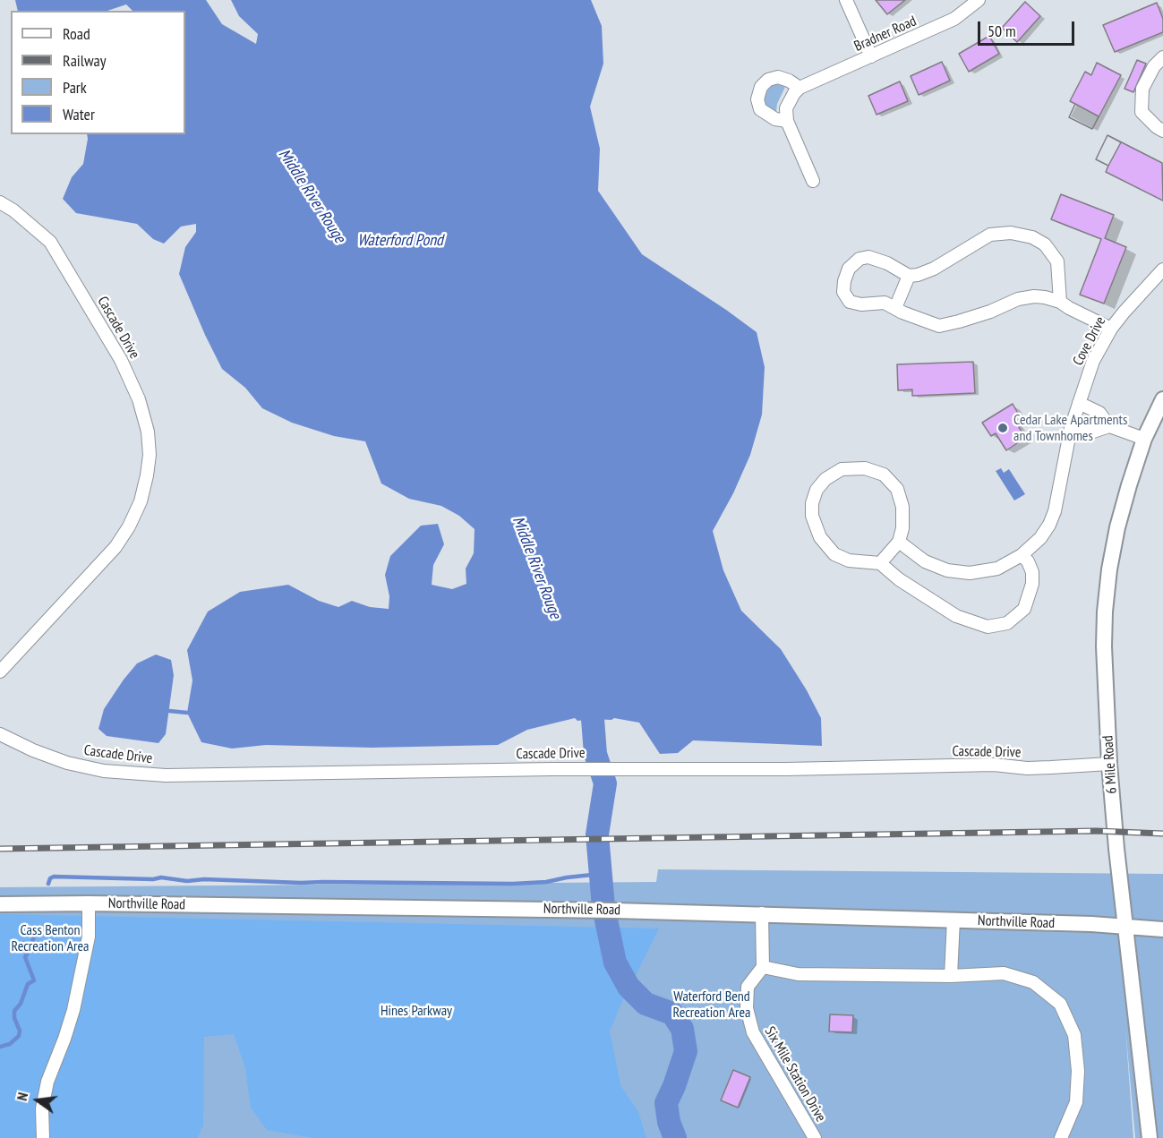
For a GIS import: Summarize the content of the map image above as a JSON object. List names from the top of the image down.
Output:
{
  "streets": {
    "street": [
      "Bradner Road",
      "Cascade Drive",
      "Cove Drive",
      "6 Mile Road",
      "Northville Road",
      "Six Mile Station Drive"
    ]
  },
  "crossings": [
    ["Cascade Drive", "6 Mile Road"],
    ["6 Mile Road", "Northville Road"]
  ],
  "water": ["Middle River Rouge", "Waterford Pond"],
  "parks": ["Cass Benton Recreation Area", "Waterford Bend Recreation Area", "Hines Parkway"],
  "places": ["Cedar Lake Apartments and Townhomes"],
  "legend": [
    "Road",
    "Railway",
    "Park",
    "Water"
  ],
  "scale_bar": "50 m",
  "north": "left"
}
